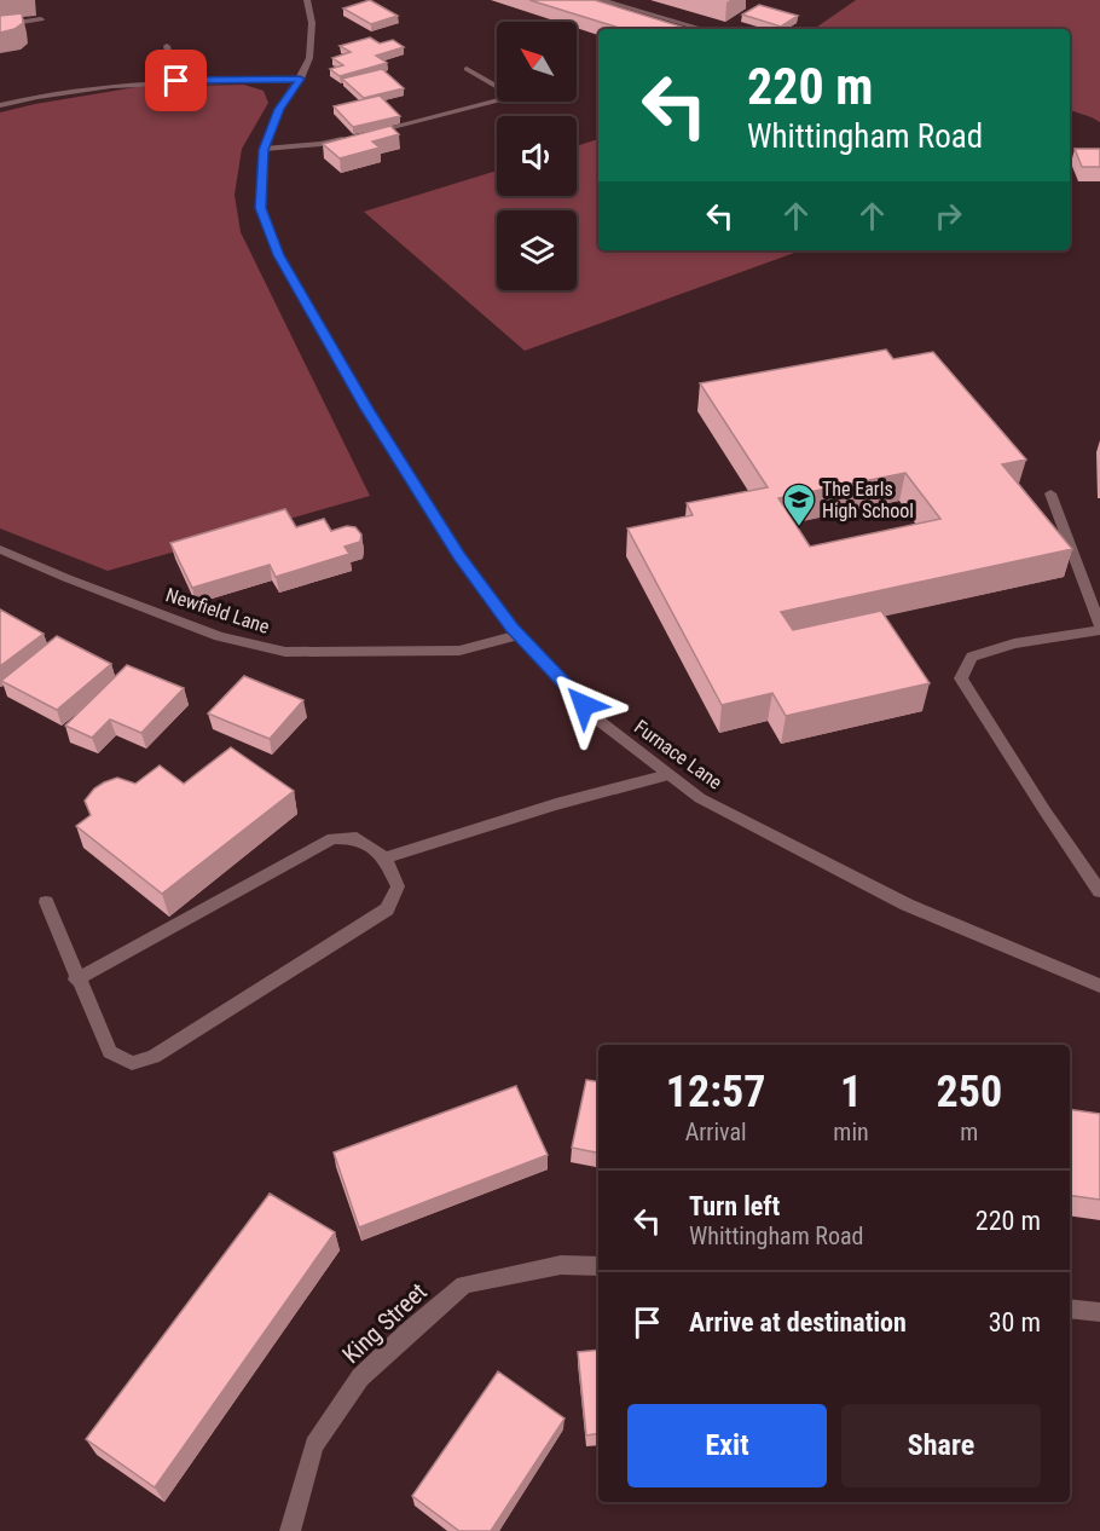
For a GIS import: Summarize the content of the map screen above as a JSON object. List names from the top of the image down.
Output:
{
  "streets": {
    "street": ["Newfield Lane", "Furnace Lane", "King Street"]
  },
  "crossings": [
    ["Newfield Lane", "Furnace Lane"]
  ],
  "places": {
    "school or university": ["The Earls High School"]
  },
  "north": "top left",
  "page": {
    "turn": ["220 m", "Whittingham Road"],
    "eta": [
      "12:57",
      "Arrival",
      "1",
      "min",
      "250",
      "m"
    ],
    "list": [
      {
        "name": "Turn left",
        "note": "Whittingham Road",
        "value": "220 m"
      },
      {
        "name": "Arrive at destination",
        "value": "30 m"
      }
    ],
    "buttons": ["Exit", "Share"]
  }
}
